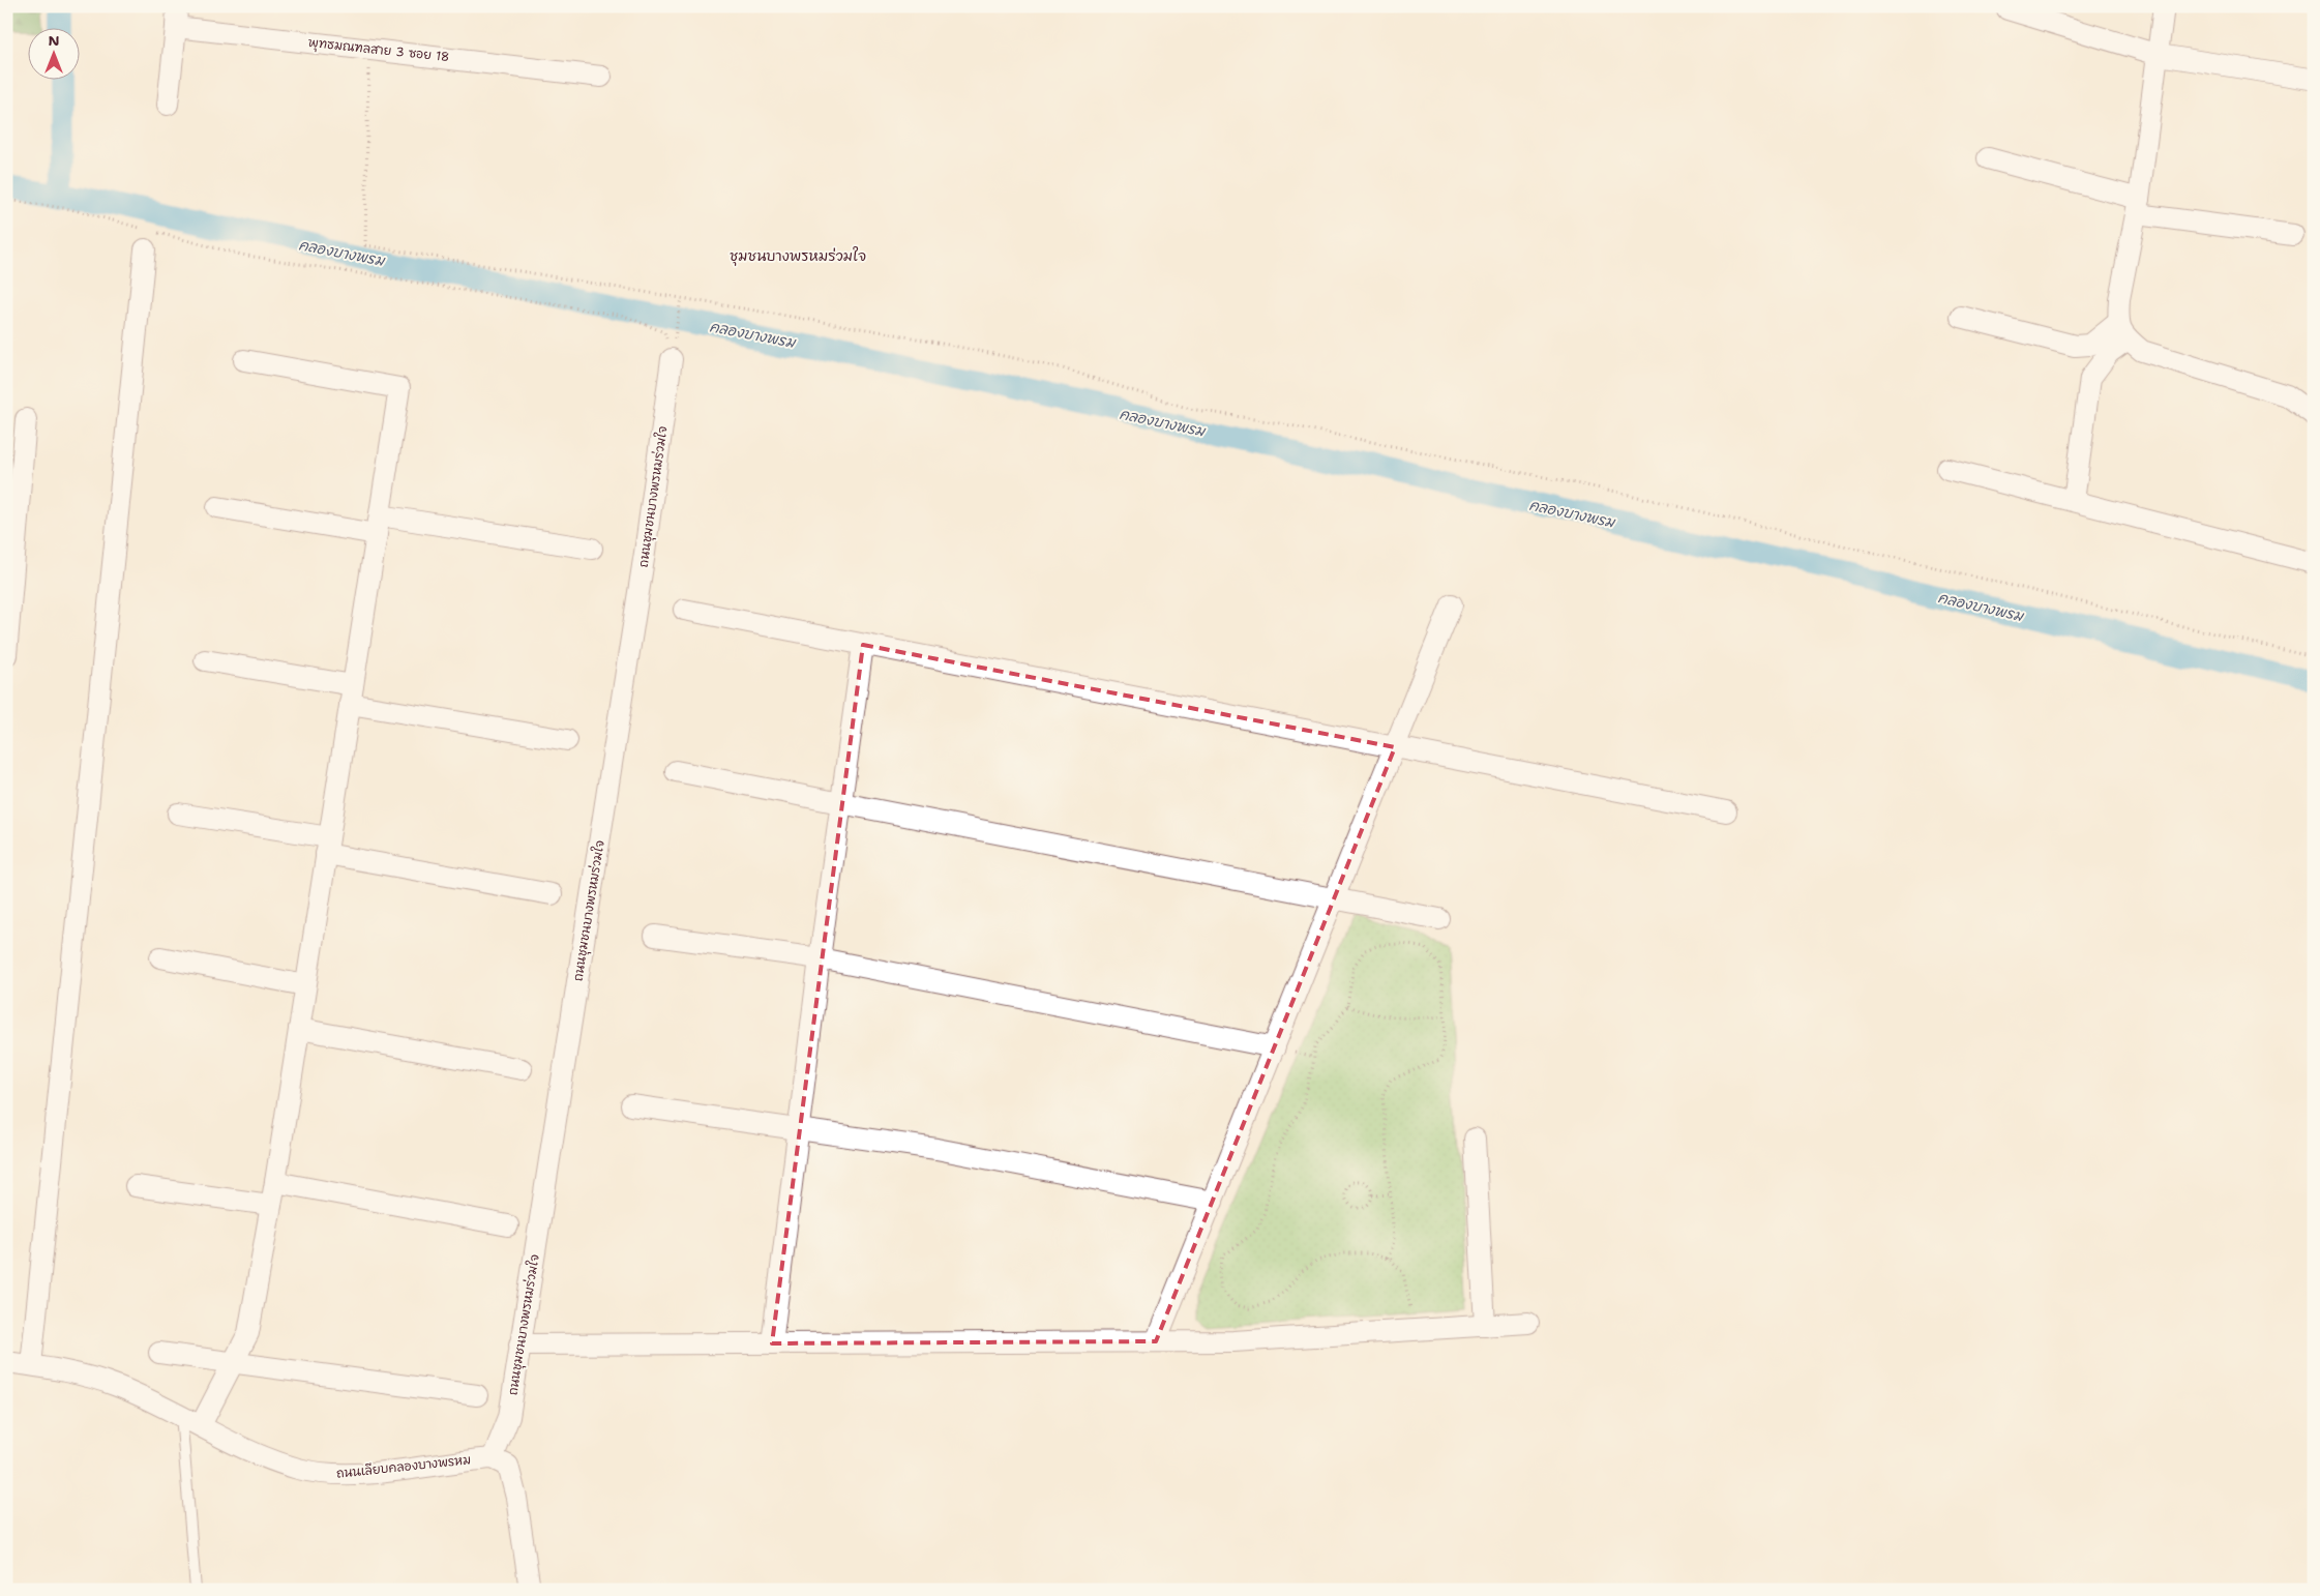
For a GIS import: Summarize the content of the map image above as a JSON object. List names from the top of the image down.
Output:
{
  "streets": {
    "street": ["พุทธมณฑลสาย 3 ซอย 18", "ถนนชุมชนบางพรหมร่วมใจ", "ถนนเลียบคลองบางพรหม"]
  },
  "crossings": [
    ["ถนนชุมชนบางพรหมร่วมใจ", "ถนนเลียบคลองบางพรหม"]
  ],
  "districts": ["ชุมชนบางพรหมร่วมใจ"],
  "water": ["คลองบางพรม"],
  "north": "top"
}
